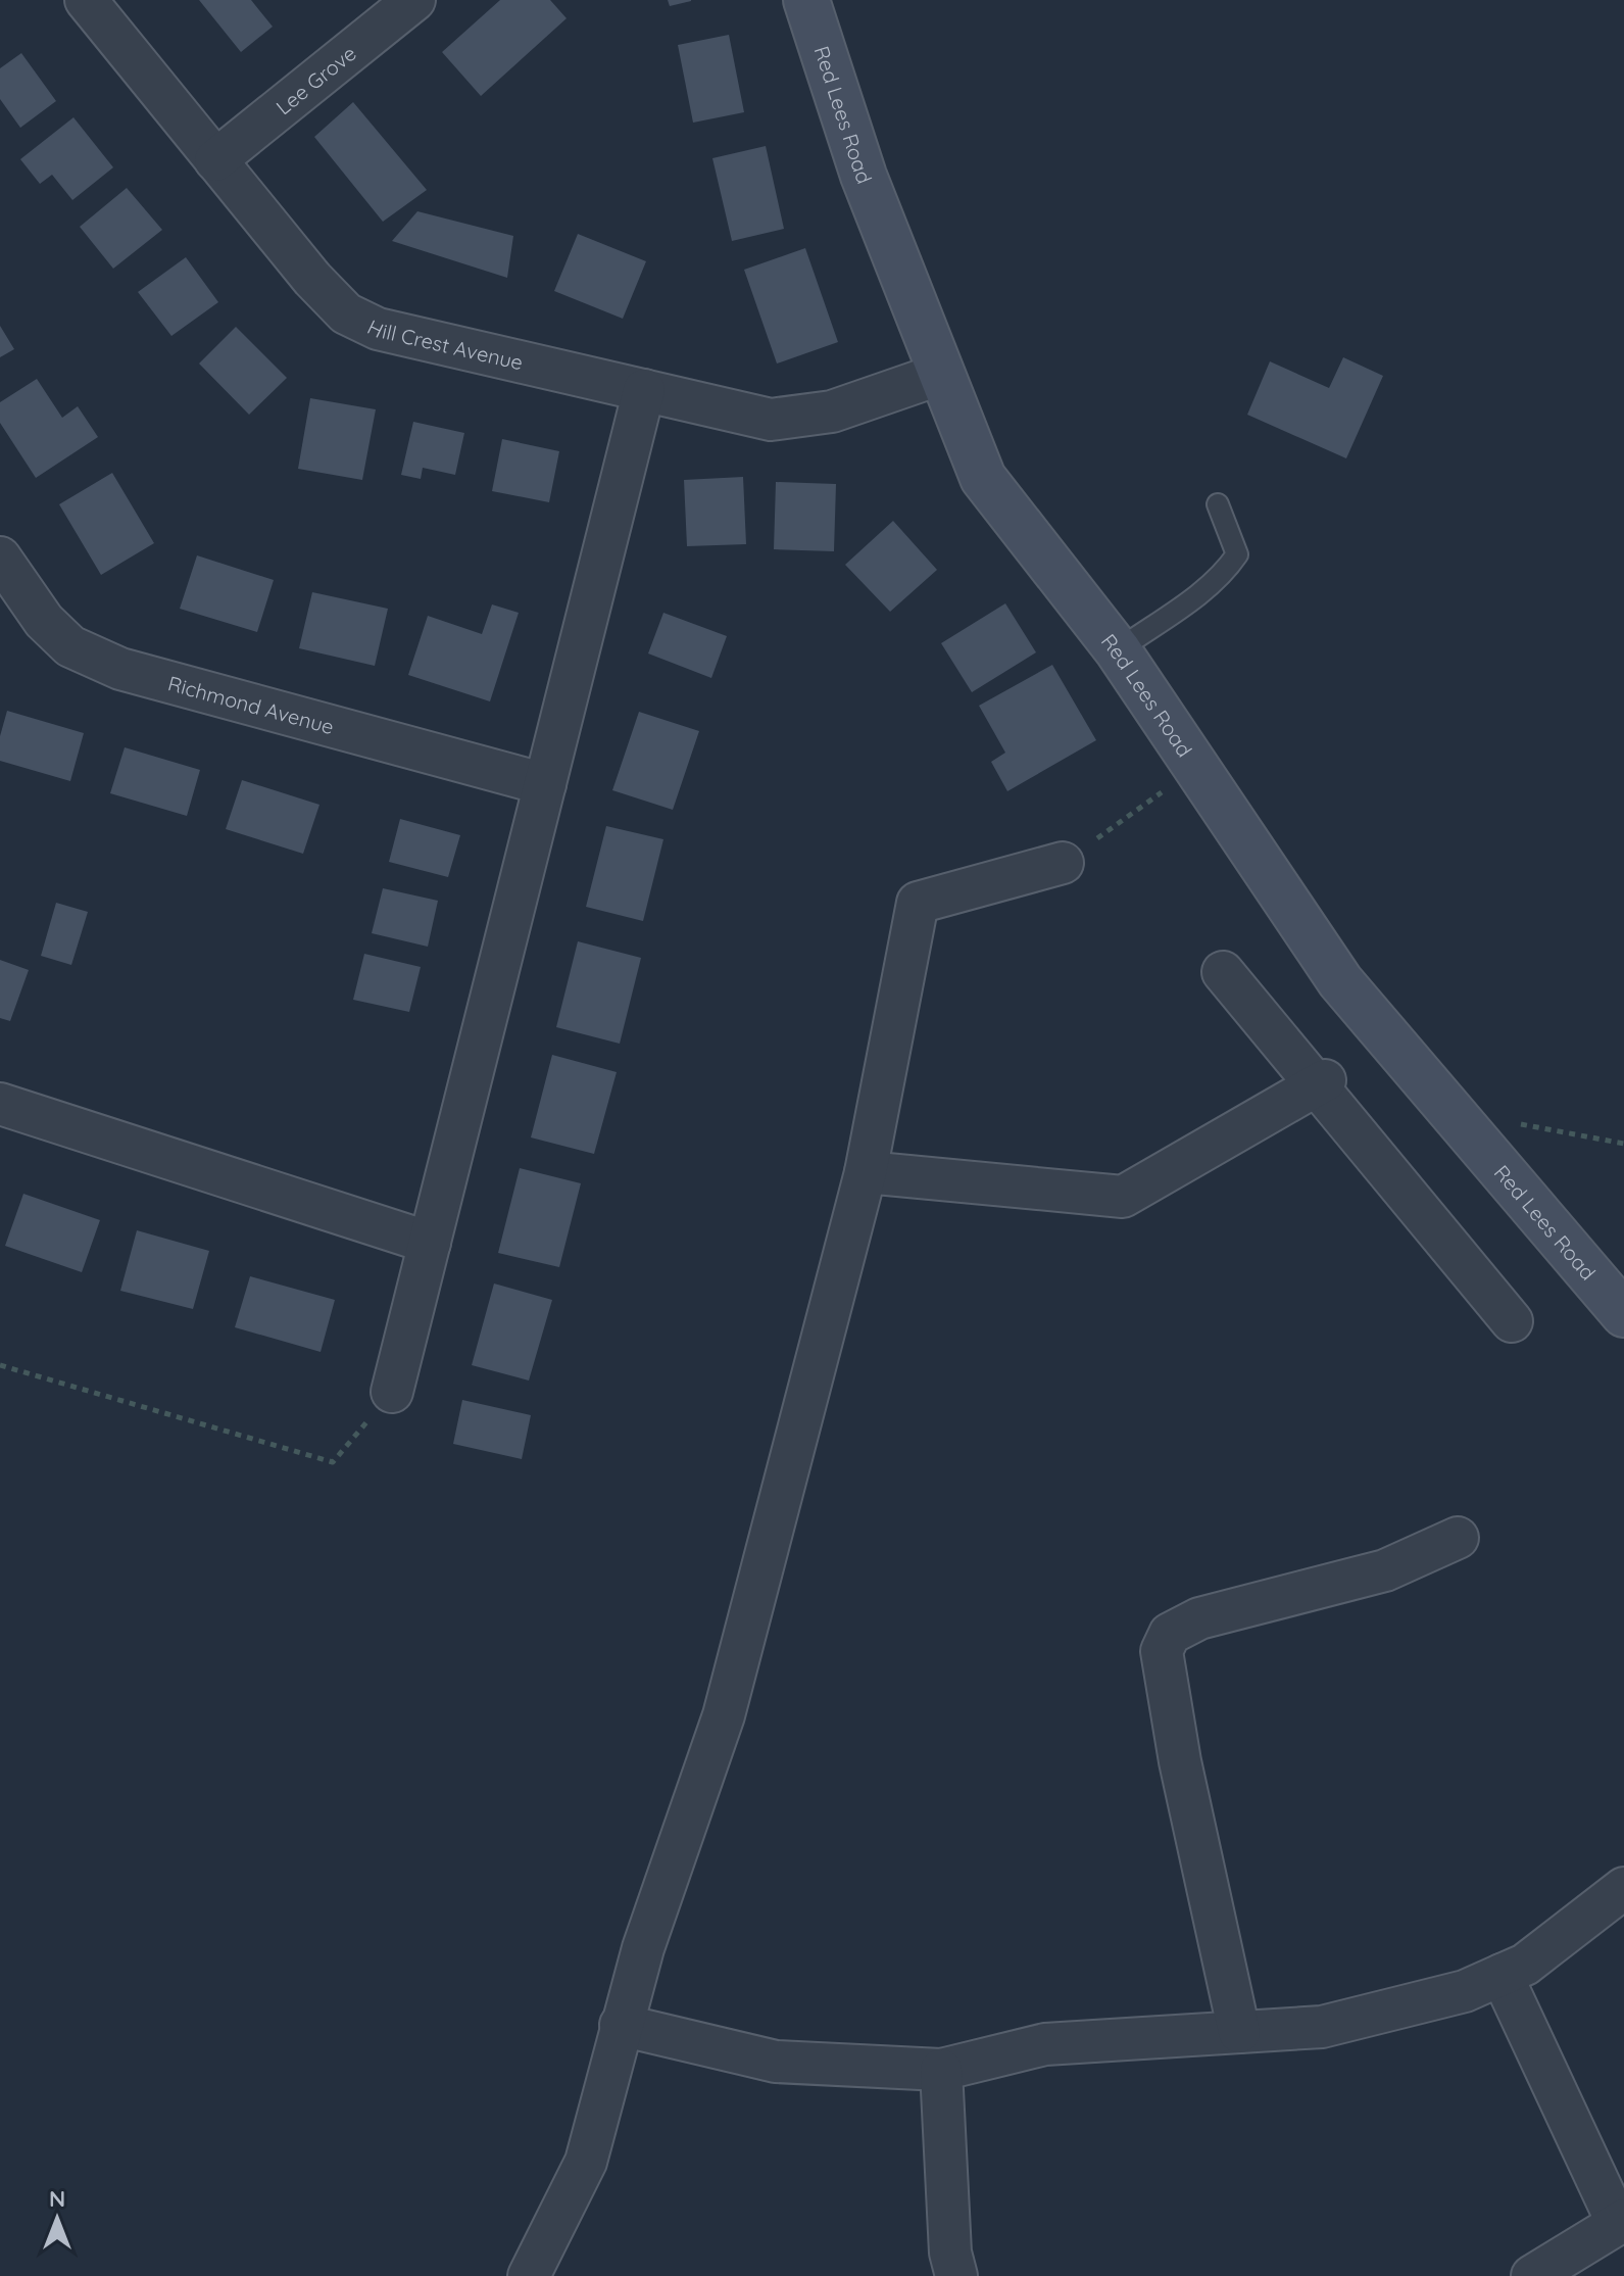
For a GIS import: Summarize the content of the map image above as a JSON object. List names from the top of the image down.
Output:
{
  "streets": {
    "street": [
      "Lee Grove",
      "Red Lees Road",
      "Hill Crest Avenue",
      "Richmond Avenue"
    ]
  },
  "crossings": [
    ["Lee Grove", "Hill Crest Avenue"],
    ["Red Lees Road", "Hill Crest Avenue"]
  ],
  "north": "top"
}
